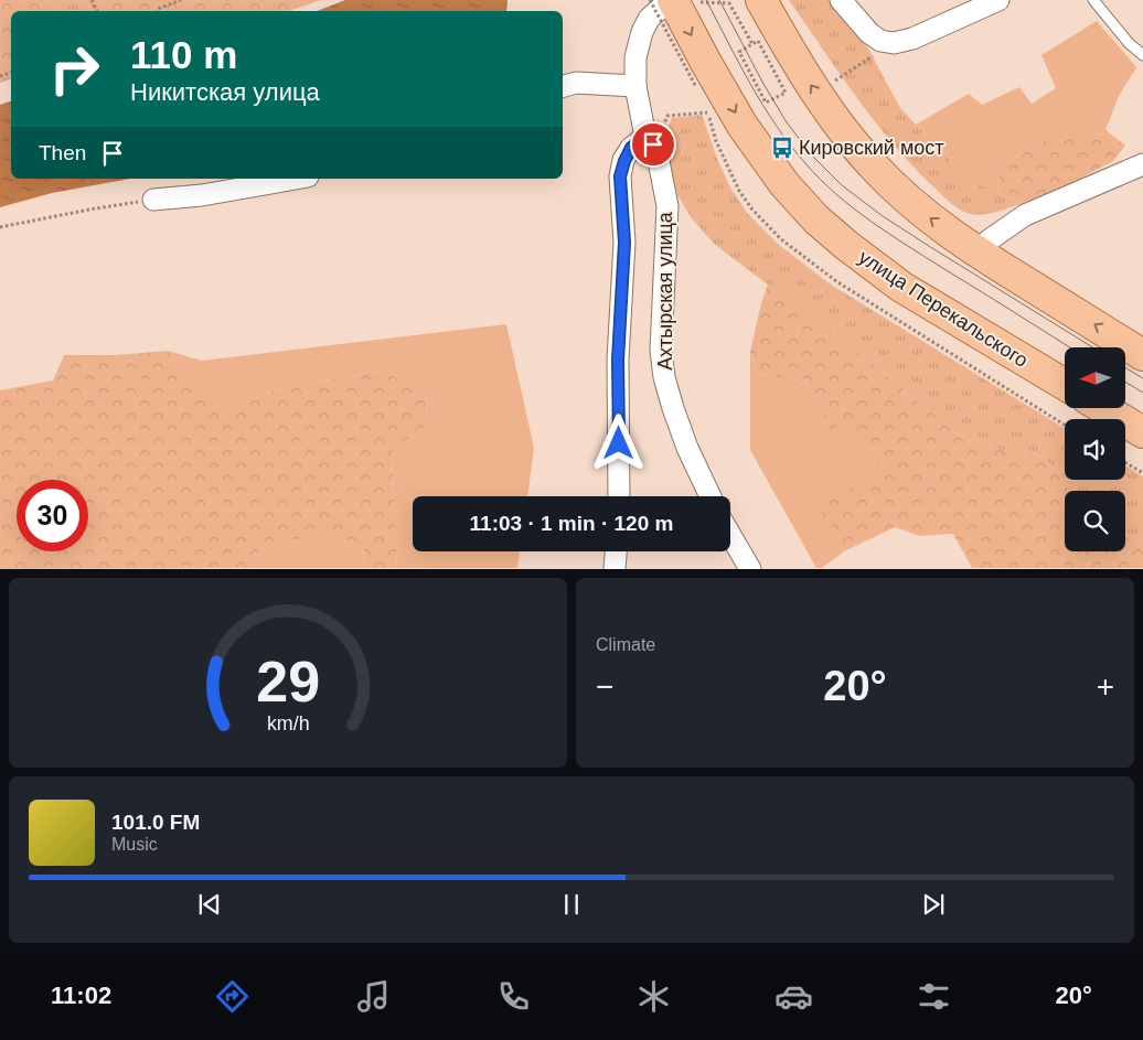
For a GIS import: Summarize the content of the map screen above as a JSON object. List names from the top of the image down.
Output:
{
  "streets": {
    "main road": ["улица Перекальского"],
    "street": ["Ахтырская улица"]
  },
  "crossings": [
    ["Ахтырская улица", "улица Перекальского"]
  ],
  "places": {
    "bus stop": ["Кировский мост"]
  },
  "north": "left",
  "page": {
    "turn": ["110 m", "Никитская улица"],
    "then": "Then",
    "limit": "30",
    "trip": "11:03 · 1 min · 120 m",
    "tile": "Climate",
    "heat": ["−", "20°", "+"],
    "song": ["101.0 FM", "Music"],
    "tabs": ["11:02", "20°"],
    "gauge": ["29", "km/h"]
  }
}
